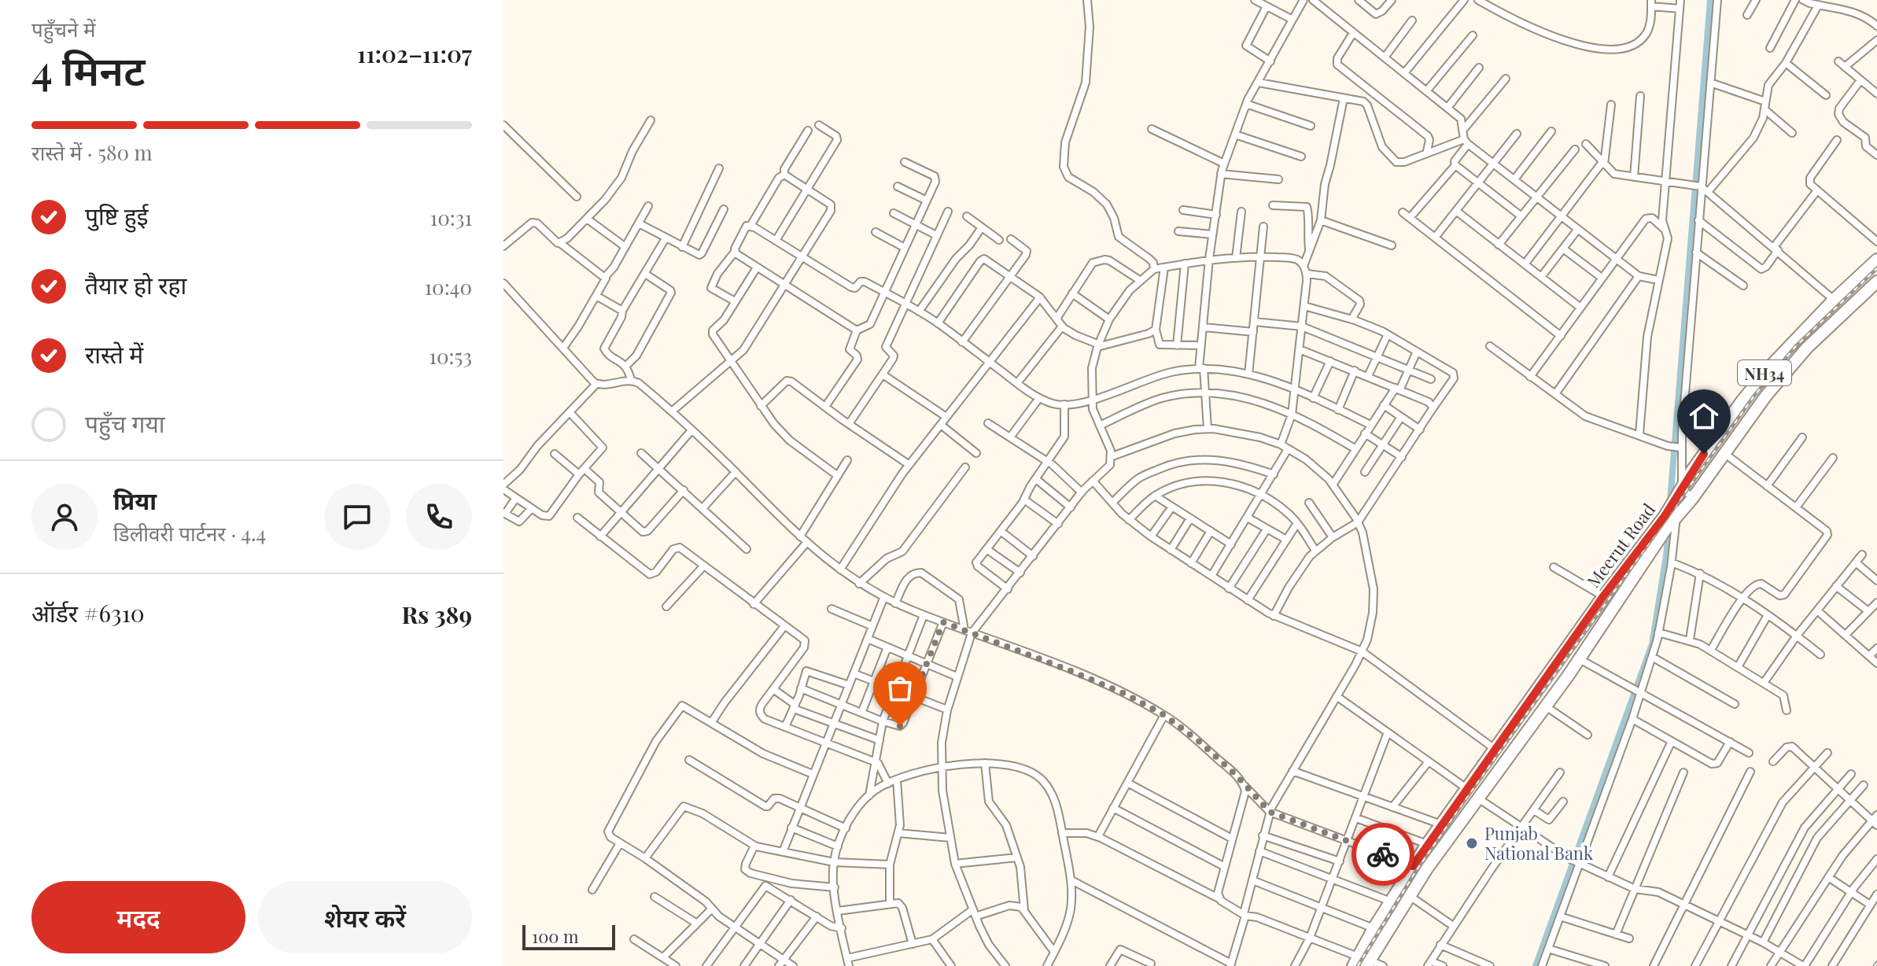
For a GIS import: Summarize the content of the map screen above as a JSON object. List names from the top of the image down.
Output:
{
  "streets": {
    "highway": ["NH34", "Meerut Road"]
  },
  "places": ["Punjab National Bank"],
  "scale_bar": "100 m",
  "page": {
    "heading": ["4 मिनट", "पहुँचने में", "11:02–11:07"],
    "panel": [
      "प्रिया",
      "डिलीवरी पार्टनर · 4.4",
      "ऑर्डर #6310",
      "Rs 389"
    ],
    "bar": "रास्ते में · 580 m",
    "list": [
      ["पुष्टि हुई", "10:31"],
      ["तैयार हो रहा", "10:40"],
      ["रास्ते में", "10:53"],
      "पहुँच गया"
    ],
    "buttons": ["मदद", "शेयर करें"],
    "scale": "100 m"
  }
}
